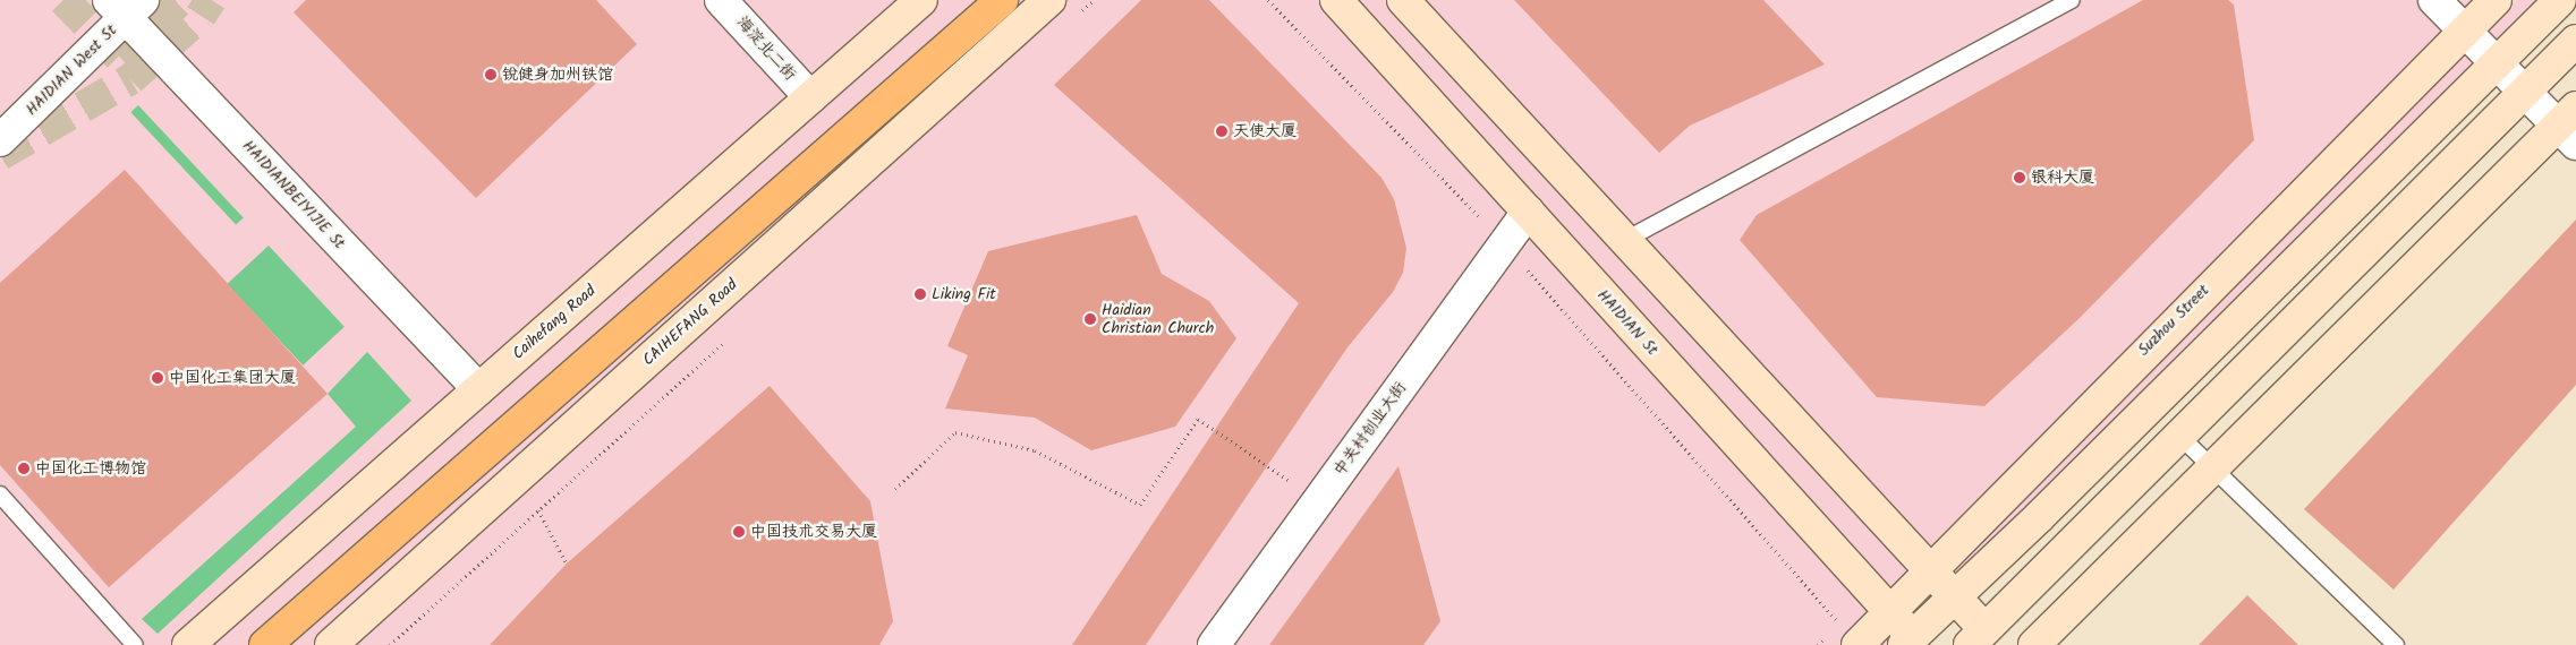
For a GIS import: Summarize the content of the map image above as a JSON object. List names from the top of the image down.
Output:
{
  "streets": {
    "street": [
      "海淀北二街",
      "HAIDIAN West St",
      "HAIDIANBEIYIJIE St",
      "Suzhou Street",
      "Caihefang Road",
      "CAIHEFANG Road",
      "HAIDIAN St",
      "中关村创业大街"
    ]
  },
  "crossings": [
    ["海淀北二街", "Caihefang Road"],
    ["HAIDIAN West St", "HAIDIANBEIYIJIE St"],
    ["HAIDIANBEIYIJIE St", "Caihefang Road"],
    ["Suzhou Street", "HAIDIAN St"],
    ["HAIDIAN St", "中关村创业大街"]
  ],
  "places": [
    "锐健身加州铁馆",
    "天使大厦",
    "银科大厦",
    "Liking Fit",
    "Haidian Christian Church",
    "中国化工集团大厦",
    "中国化工博物馆",
    "中国技术交易大厦"
  ]
}
